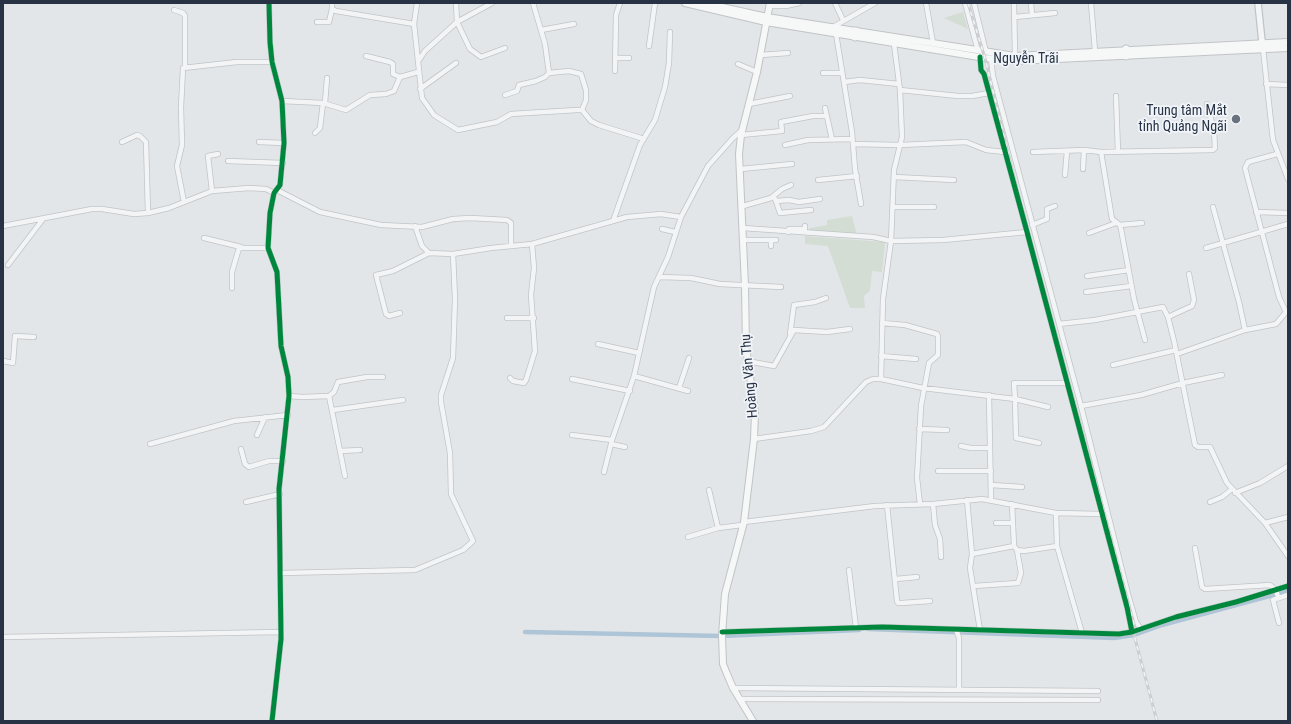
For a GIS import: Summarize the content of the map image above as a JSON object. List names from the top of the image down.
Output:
{
  "streets": {
    "main road": ["Nguyễn Trãi", "Hoàng Văn Thụ"]
  },
  "crossings": [
    ["Nguyễn Trãi", "Hoàng Văn Thụ"]
  ],
  "places": ["Trung tâm Mắt tỉnh Quảng Ngãi"]
}
